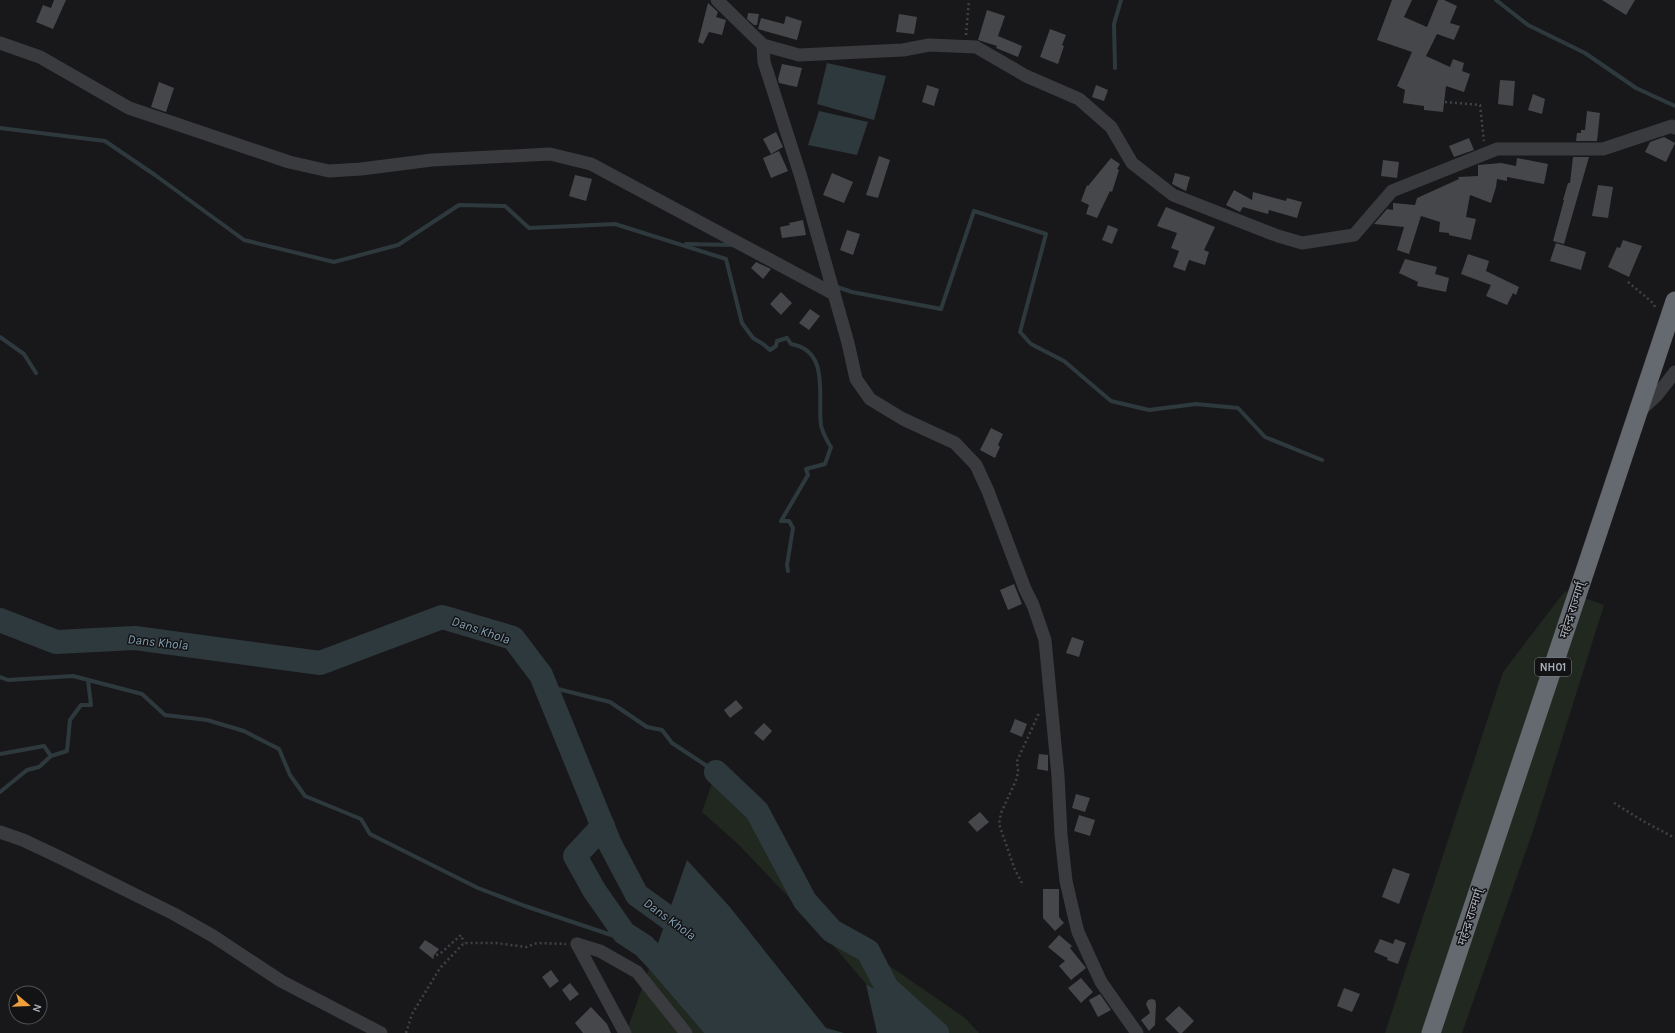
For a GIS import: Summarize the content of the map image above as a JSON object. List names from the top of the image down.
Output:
{
  "streets": {
    "highway": ["महेन्द्र राज्मार्ग्", "NH01"]
  },
  "water": ["Dans Khola"],
  "north": "right"
}
